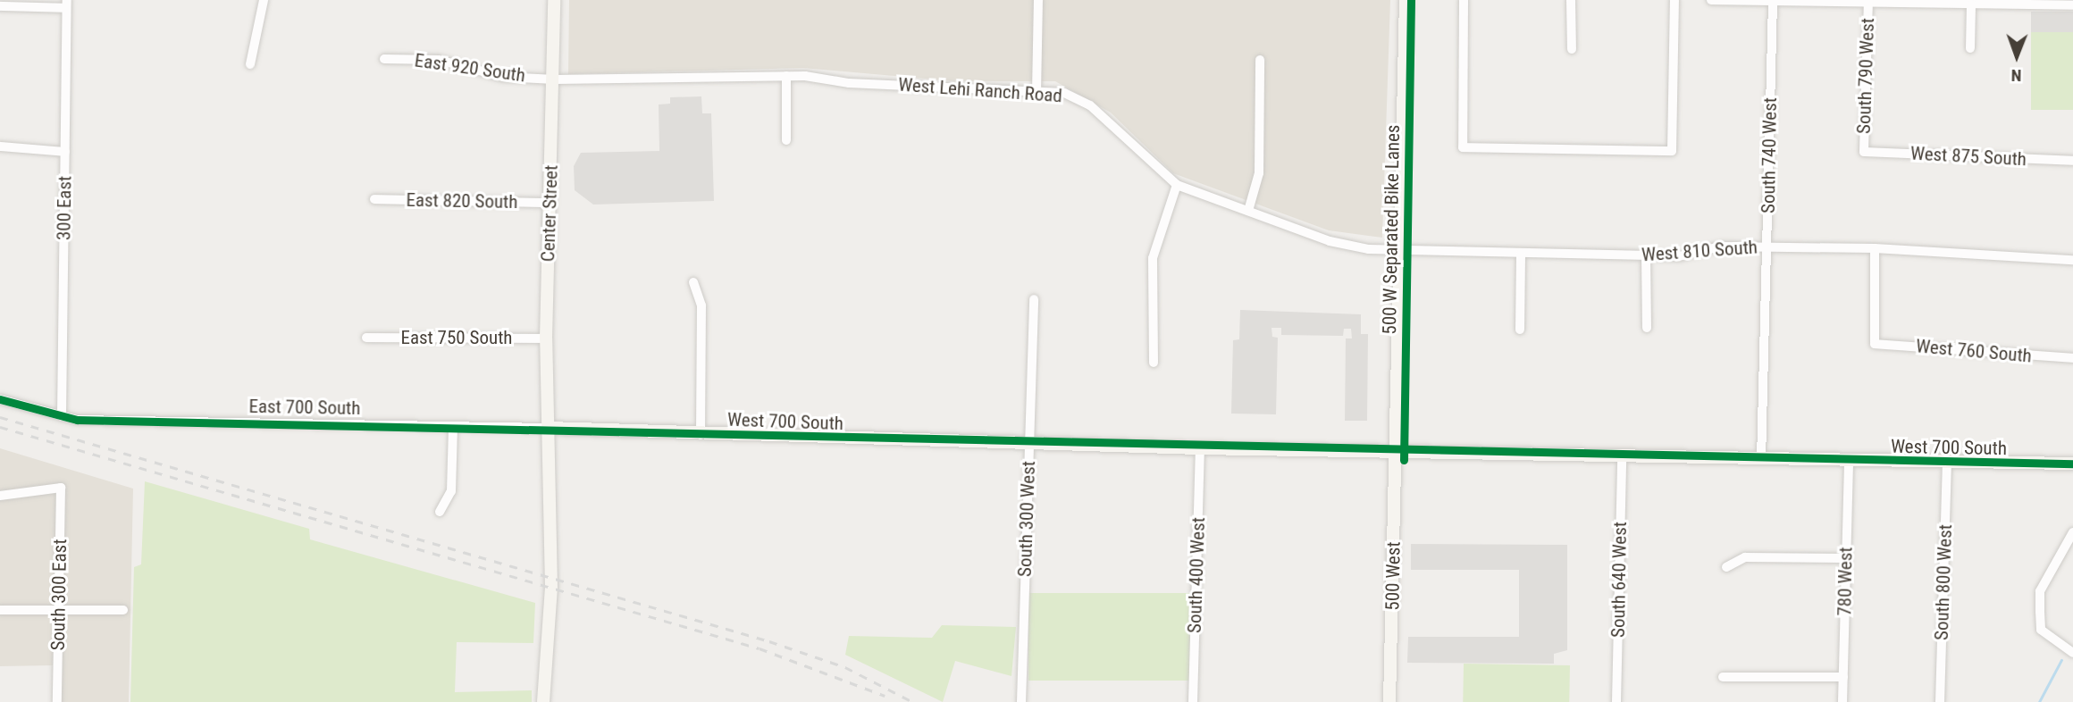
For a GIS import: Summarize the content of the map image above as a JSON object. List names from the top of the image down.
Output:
{
  "streets": {
    "street": [
      "East 920 South",
      "South 790 West",
      "West Lehi Ranch Road",
      "South 740 West",
      "West 875 South",
      "East 820 South",
      "300 East",
      "Center Street",
      "West 810 South",
      "East 750 South",
      "West 760 South",
      "East 700 South",
      "West 700 South",
      "South 300 West",
      "South 400 West",
      "500 West",
      "South 640 West",
      "780 West",
      "South 800 West",
      "South 300 East"
    ],
    "cycle path": ["500 W Separated Bike Lanes"]
  },
  "crossings": [
    ["East 920 South", "West Lehi Ranch Road"],
    ["East 920 South", "Center Street"],
    ["South 790 West", "West 875 South"],
    ["West Lehi Ranch Road", "Center Street"],
    ["West Lehi Ranch Road", "West 810 South"],
    ["West Lehi Ranch Road", "500 West"],
    ["South 740 West", "West 810 South"],
    ["South 740 West", "West 700 South"],
    ["East 820 South", "Center Street"],
    ["300 East", "East 700 South"],
    ["Center Street", "East 750 South"],
    ["Center Street", "East 700 South"],
    ["Center Street", "West 700 South"],
    ["West 810 South", "West 760 South"],
    ["West 810 South", "500 West"],
    ["East 700 South", "West 700 South"],
    ["West 700 South", "South 300 West"],
    ["West 700 South", "South 400 West"],
    ["West 700 South", "500 West"],
    ["West 700 South", "South 640 West"],
    ["West 700 South", "780 West"],
    ["West 700 South", "South 800 West"]
  ],
  "north": "bottom"
}
